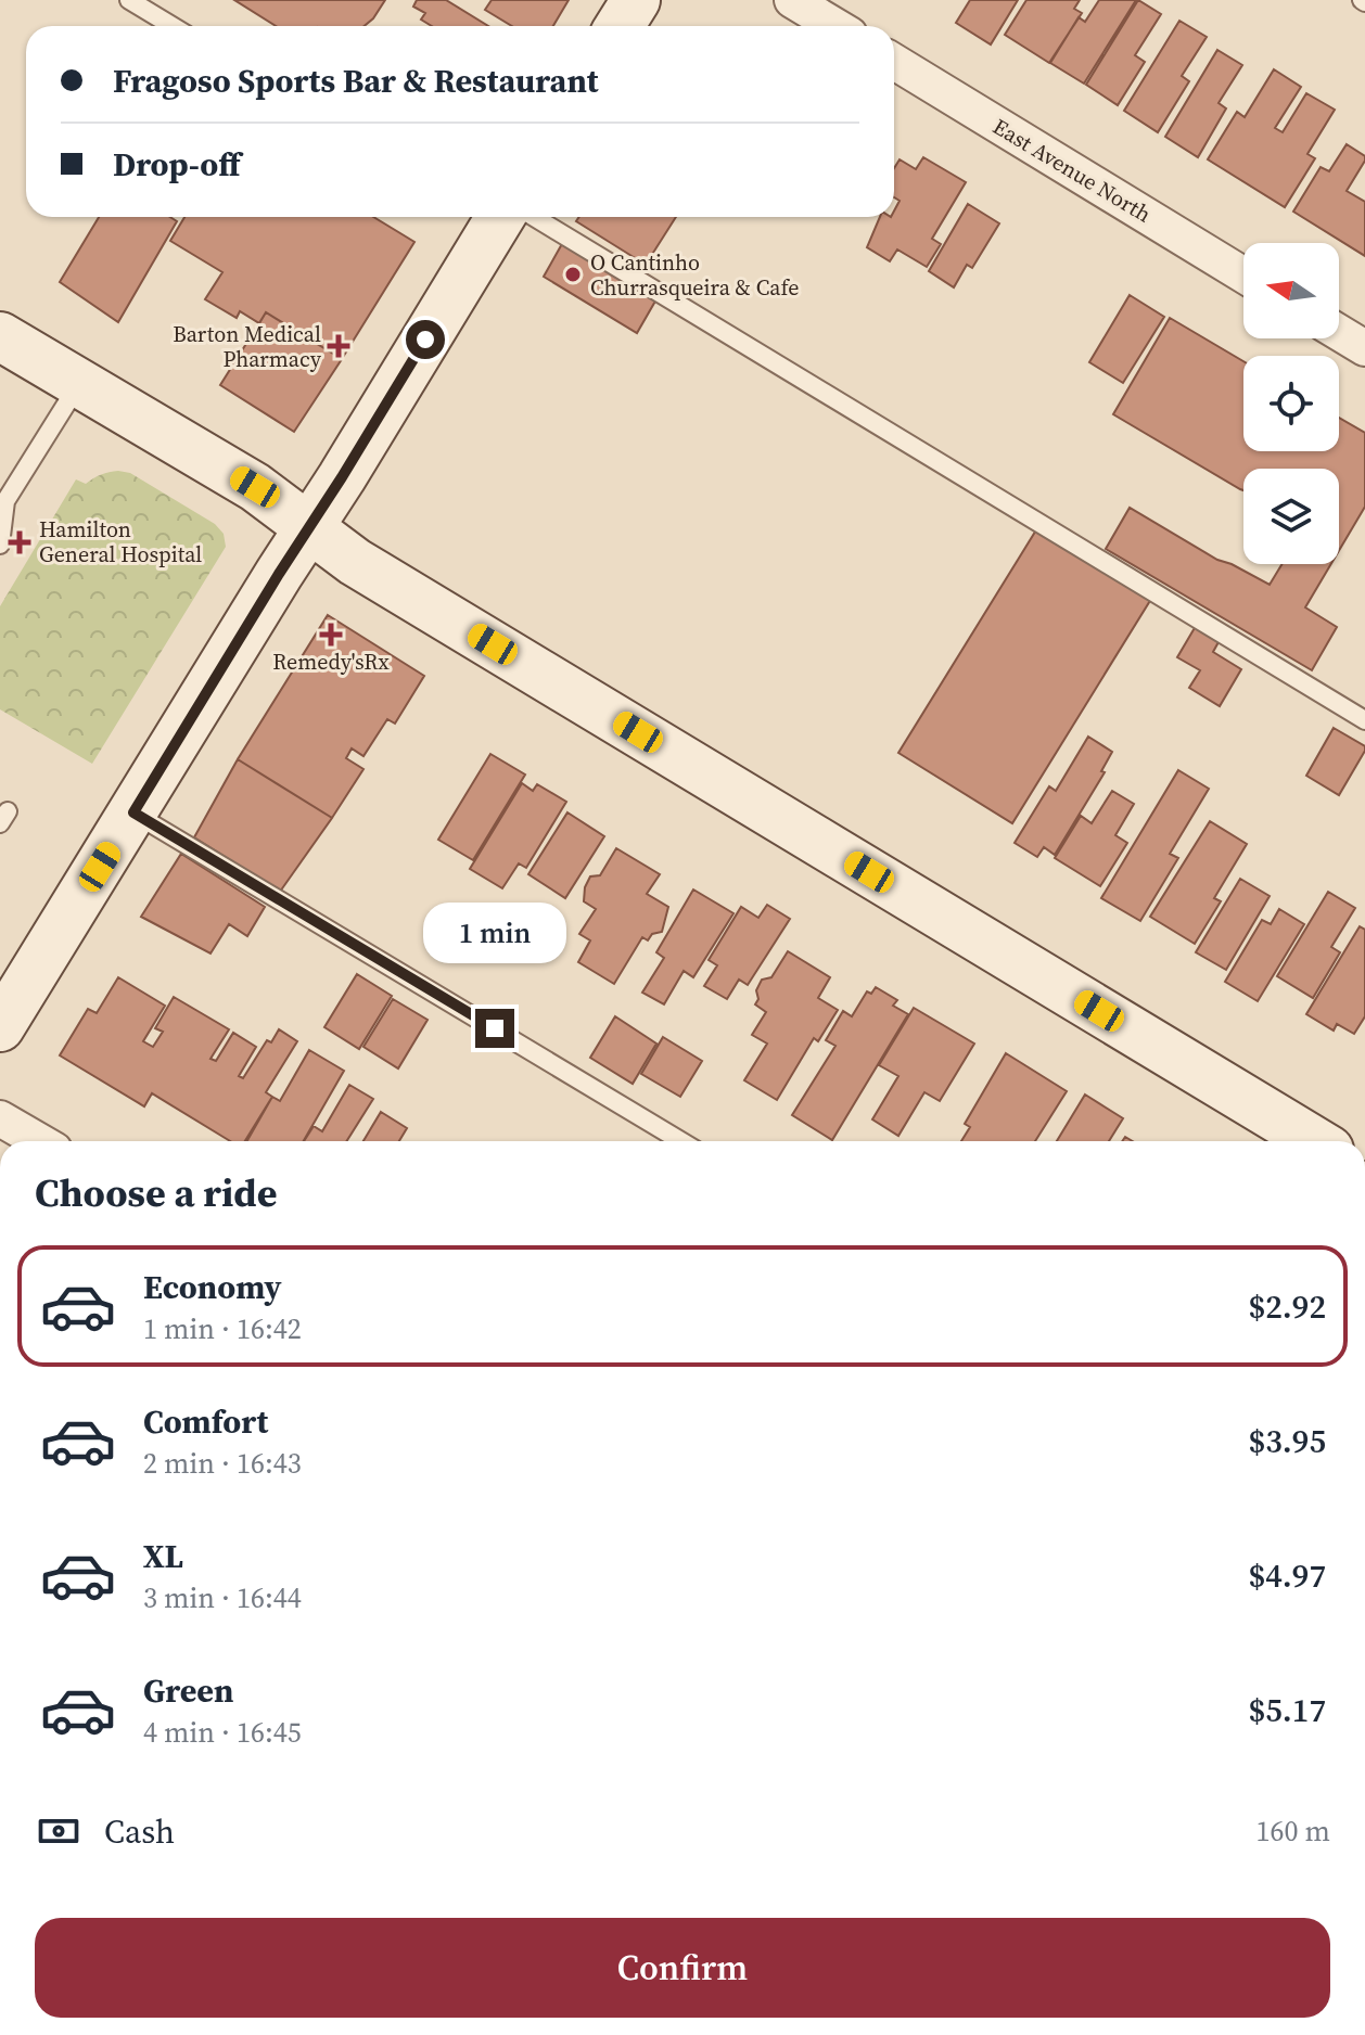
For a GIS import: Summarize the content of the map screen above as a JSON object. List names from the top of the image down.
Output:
{
  "streets": {
    "street": ["East Avenue North"]
  },
  "places": {
    "other": ["O Cantinho Churrasqueira & Cafe"],
    "health": ["Barton Medical Pharmacy", "Hamilton General Hospital", "Remedy'sRx"]
  },
  "north": "left",
  "page": {
    "banner": ["Fragoso Sports Bar & Restaurant", "Drop-off"],
    "bubble": "1 min",
    "heading": "Choose a ride",
    "list": [
      {
        "name": "Economy",
        "note": "1 min · 16:42",
        "value": "$2.92"
      },
      {
        "name": "Comfort",
        "note": "2 min · 16:43",
        "value": "$3.95"
      },
      {
        "name": "XL",
        "note": "3 min · 16:44",
        "value": "$4.97"
      },
      {
        "name": "Green",
        "note": "4 min · 16:45",
        "value": "$5.17"
      }
    ],
    "pay": ["Cash", "160 m"],
    "buttons": "Confirm"
  }
}
